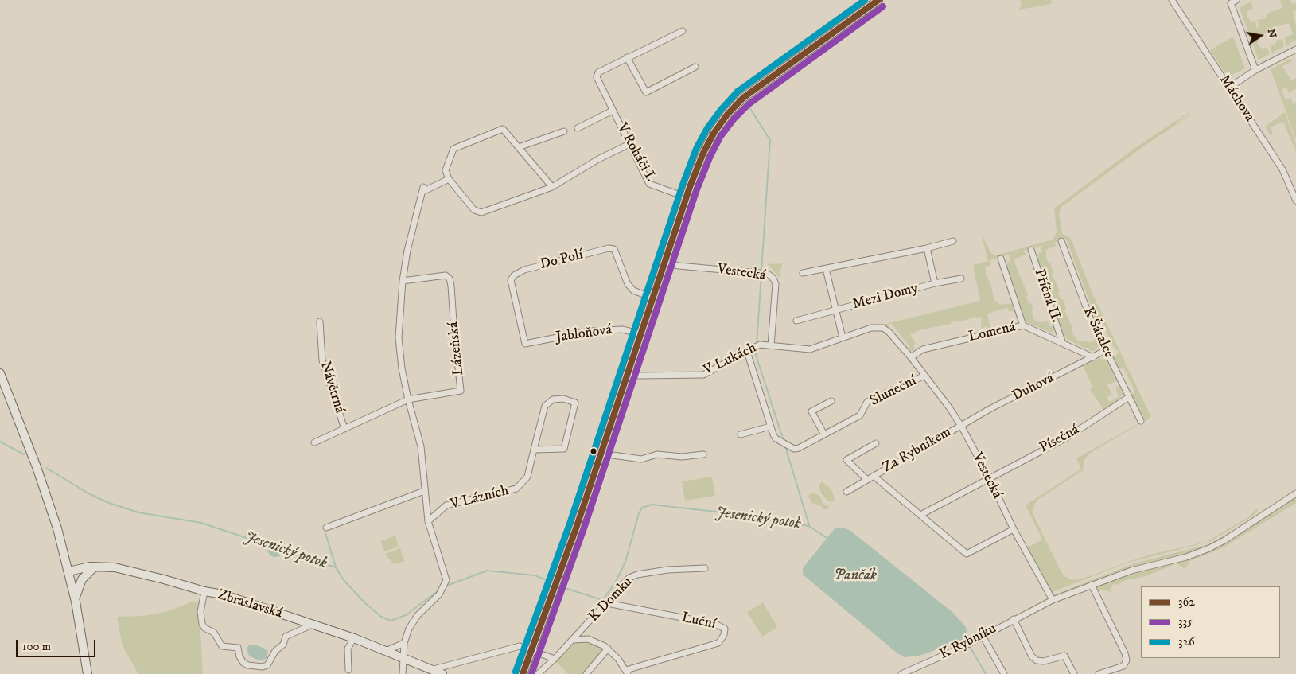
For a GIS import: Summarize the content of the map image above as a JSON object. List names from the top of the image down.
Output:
{
  "streets": {
    "main road": ["Zbraslavská"],
    "street": [
      "Máchova",
      "V Roháči I.",
      "Do Polí",
      "Vestecká",
      "Příčná II.",
      "Mezi Domy",
      "Lomená",
      "K Šátalce",
      "Jabloňová",
      "Lázeňská",
      "V Lukách",
      "Návětrná",
      "Duhová",
      "Sluneční",
      "Písečná",
      "Za Rybníkem",
      "V Lázních",
      "K Domku",
      "Luční",
      "K Rybníku"
    ]
  },
  "crossings": [
    ["Do Polí", "Jabloňová"],
    ["Vestecká", "Lomená"],
    ["Vestecká", "V Lukách"],
    ["Vestecká", "Duhová"],
    ["Vestecká", "Sluneční"],
    ["Vestecká", "Písečná"],
    ["Vestecká", "Za Rybníkem"],
    ["Vestecká", "K Rybníku"],
    ["Příčná II.", "Lomená"],
    ["Mezi Domy", "V Lukách"],
    ["Lomená", "V Lukách"],
    ["Lomená", "Duhová"],
    ["K Šátalce", "Duhová"],
    ["K Šátalce", "Písečná"],
    ["Lázeňská", "Návětrná"],
    ["V Lukách", "Sluneční"],
    ["Duhová", "Za Rybníkem"],
    ["K Domku", "Luční"]
  ],
  "water": ["Jesenický potok", "Pančák"],
  "lines": ["transit line 362", "transit line 326", "transit line 335"],
  "legend": ["362", "335", "326"],
  "scale_bar": "100 m",
  "north": "right"
}
